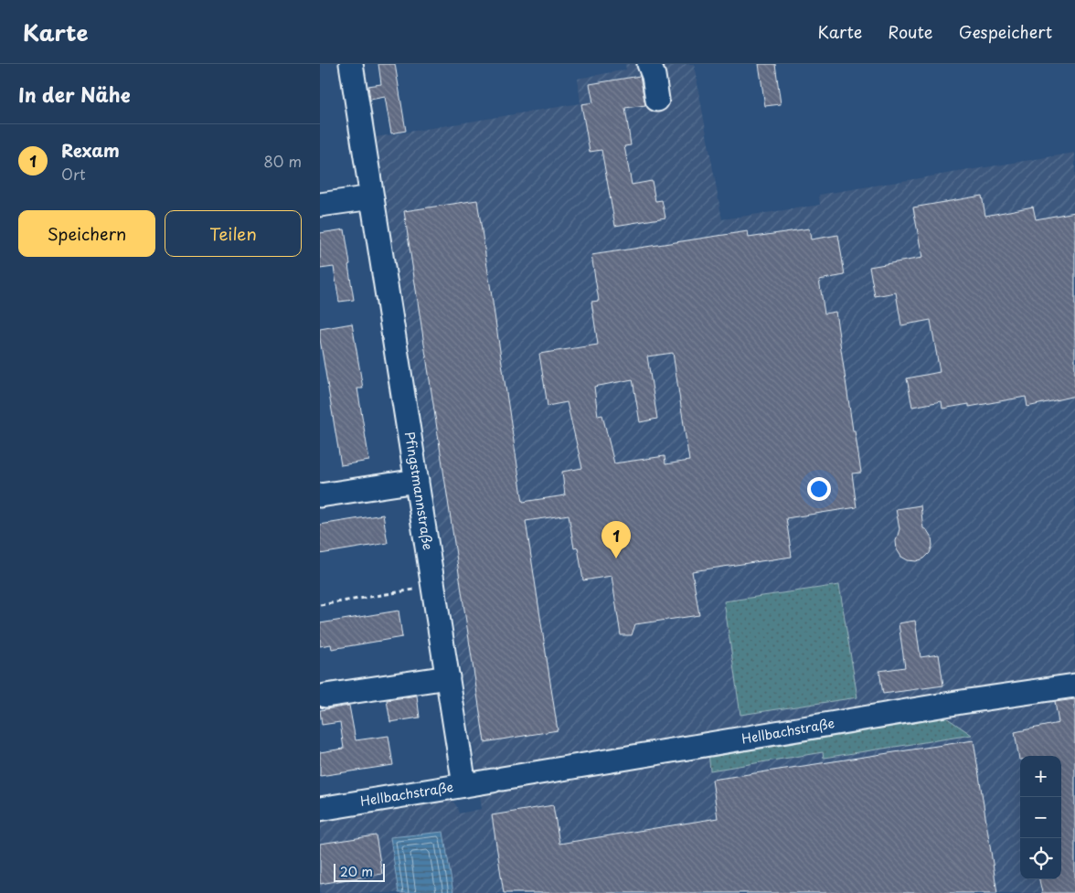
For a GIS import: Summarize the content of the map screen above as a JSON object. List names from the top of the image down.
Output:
{
  "streets": {
    "street": ["Pfingstmannstraße", "Hellbachstraße"]
  },
  "crossings": [
    ["Pfingstmannstraße", "Hellbachstraße"]
  ],
  "scale_bar": "20 m",
  "page": {
    "header": "Karte",
    "nav": ["Karte", "Route", "Gespeichert"],
    "heading": "In der Nähe",
    "list": [
      {
        "mark": "1",
        "name": "Rexam",
        "note": "Ort",
        "value": "80 m"
      }
    ],
    "buttons": ["Speichern", "Teilen"],
    "pins": "1",
    "map_buttons": ["+", "−"],
    "scale": "20 m"
  }
}
